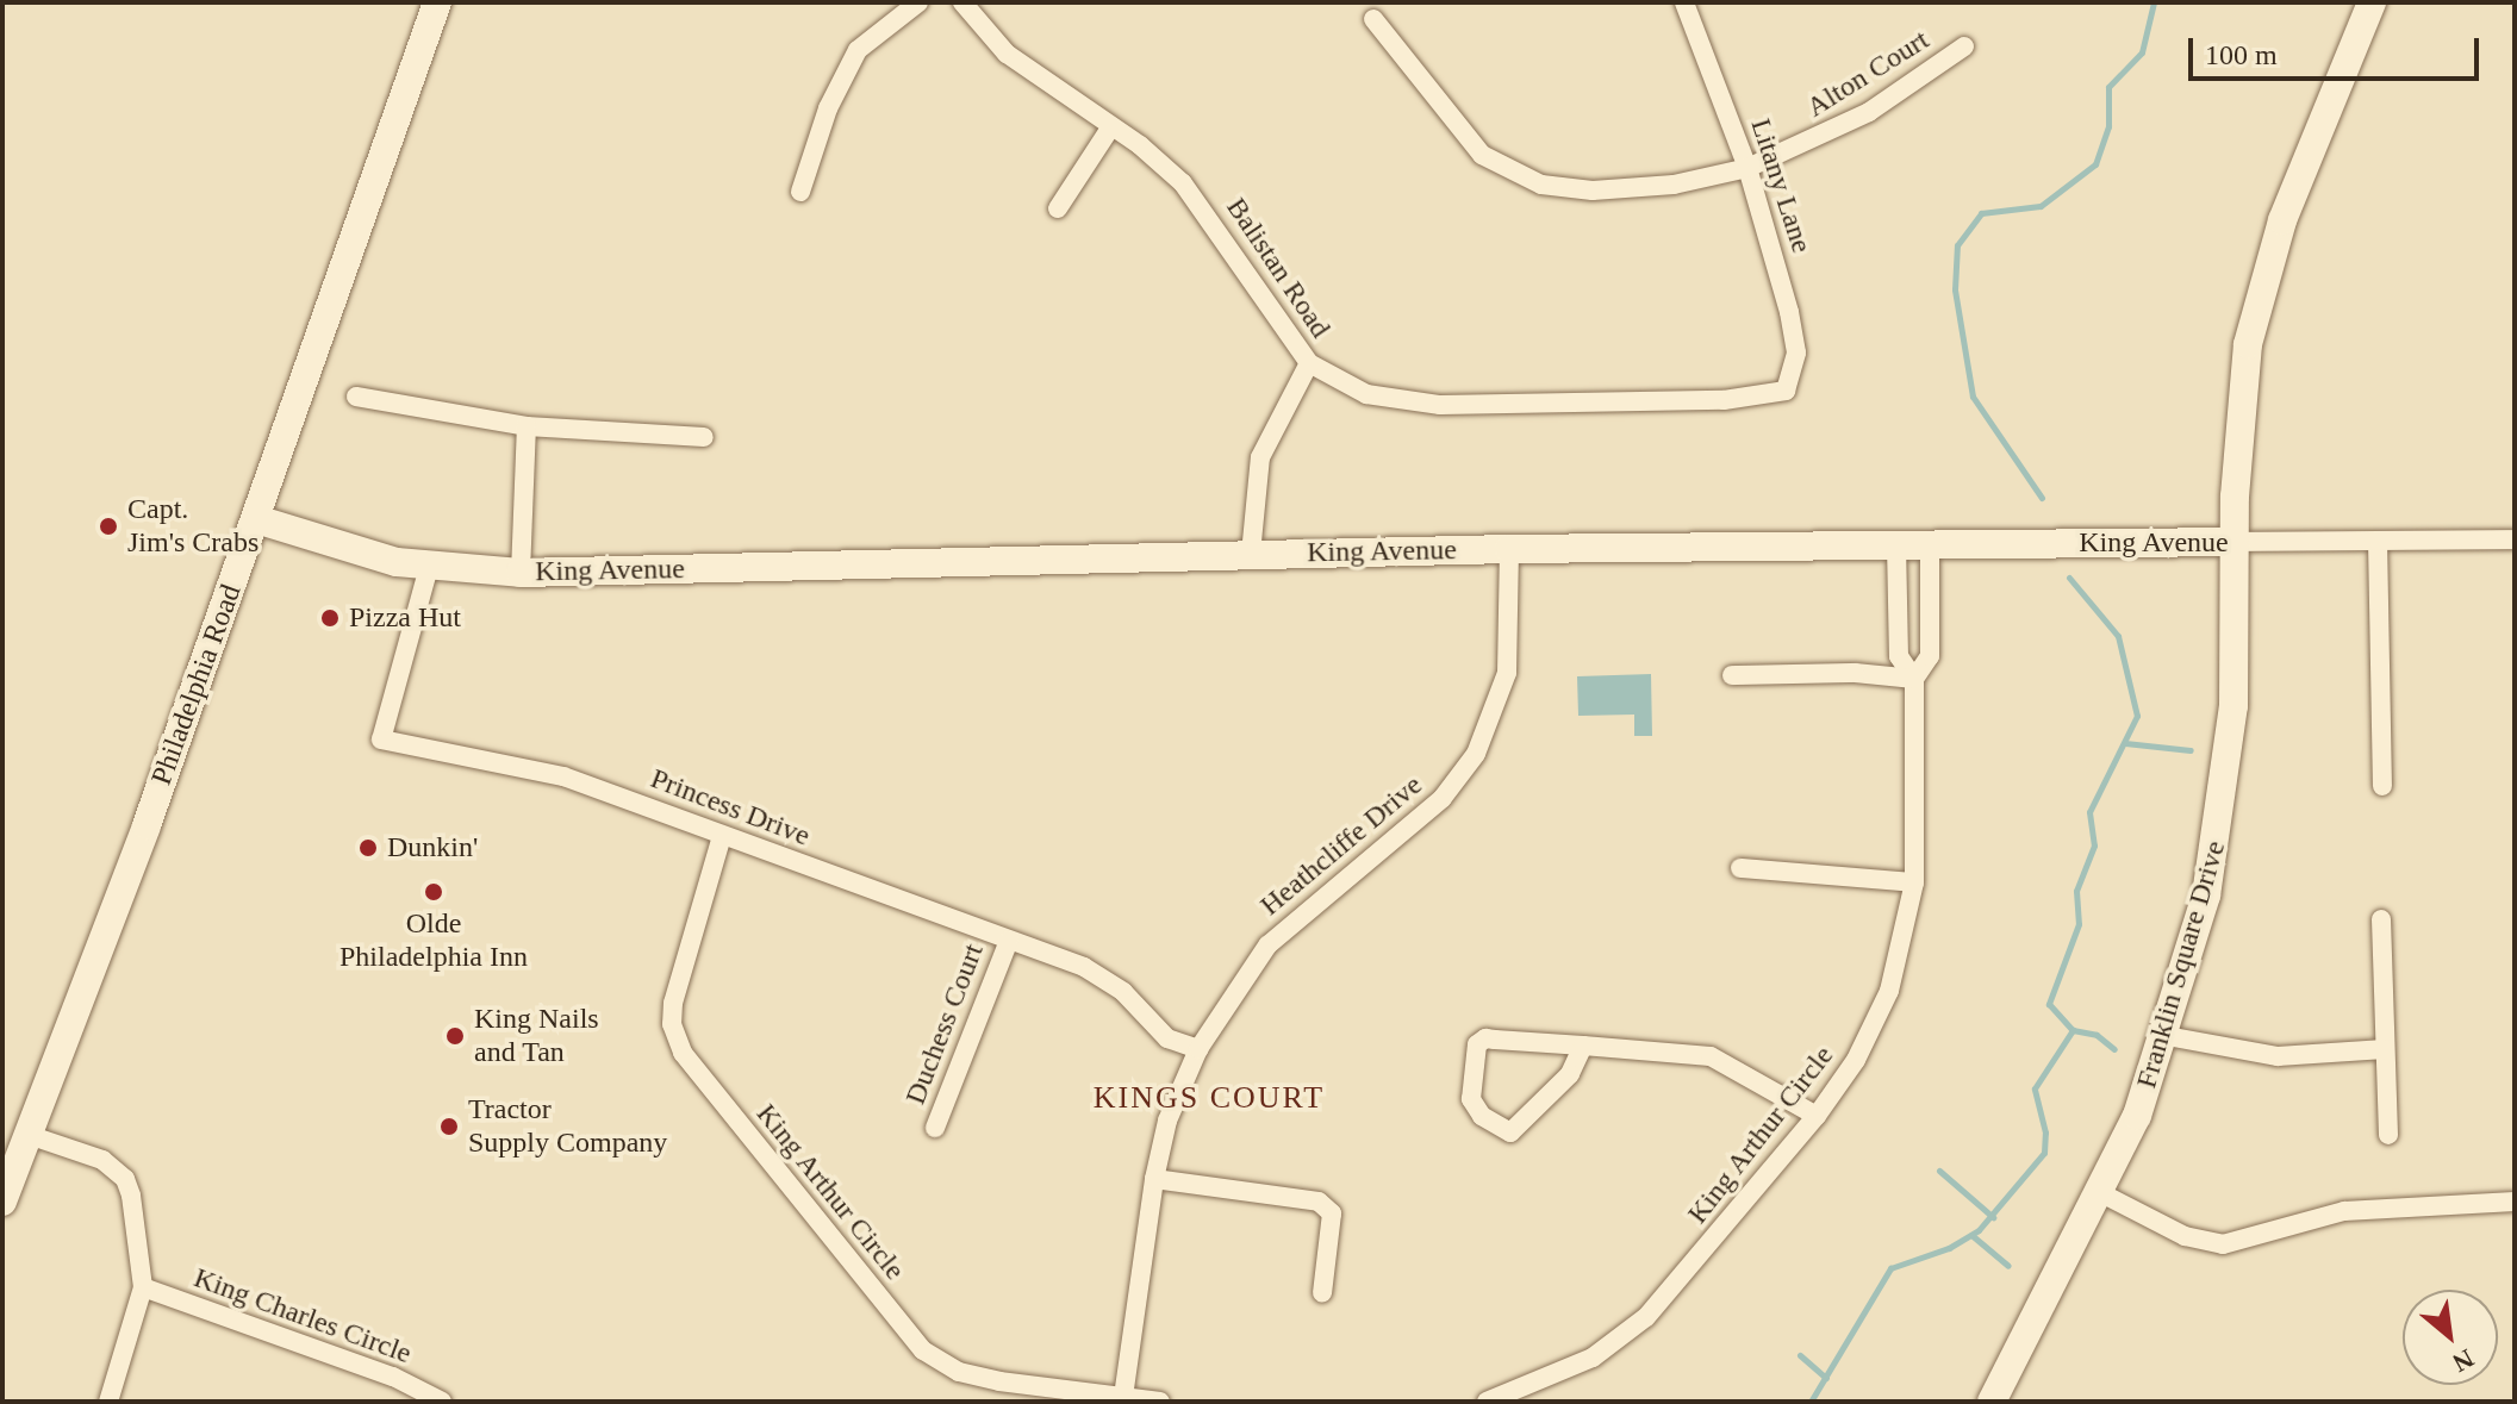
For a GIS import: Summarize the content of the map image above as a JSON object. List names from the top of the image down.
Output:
{
  "streets": {
    "street": [
      "Alton Court",
      "Litany Lane",
      "Balistan Road",
      "King Avenue",
      "Philadelphia Road",
      "Princess Drive",
      "Heathcliffe Drive",
      "Franklin Square Drive",
      "Duchess Court",
      "King Arthur Circle",
      "King Charles Circle"
    ]
  },
  "crossings": [
    ["Alton Court", "Litany Lane"],
    ["Litany Lane", "Balistan Road"],
    ["King Avenue", "Philadelphia Road"],
    ["King Avenue", "Princess Drive"],
    ["King Avenue", "Heathcliffe Drive"],
    ["King Avenue", "Franklin Square Drive"],
    ["King Avenue", "King Arthur Circle"],
    ["Princess Drive", "Heathcliffe Drive"],
    ["Princess Drive", "Duchess Court"],
    ["Princess Drive", "King Arthur Circle"],
    ["Heathcliffe Drive", "King Arthur Circle"]
  ],
  "districts": ["KINGS COURT"],
  "places": [
    "Capt. Jim's Crabs",
    "Pizza Hut",
    "Dunkin'",
    "Olde Philadelphia Inn",
    "King Nails and Tan",
    "Tractor Supply Company"
  ],
  "scale_bar": "100 m",
  "north": "bottom right"
}
